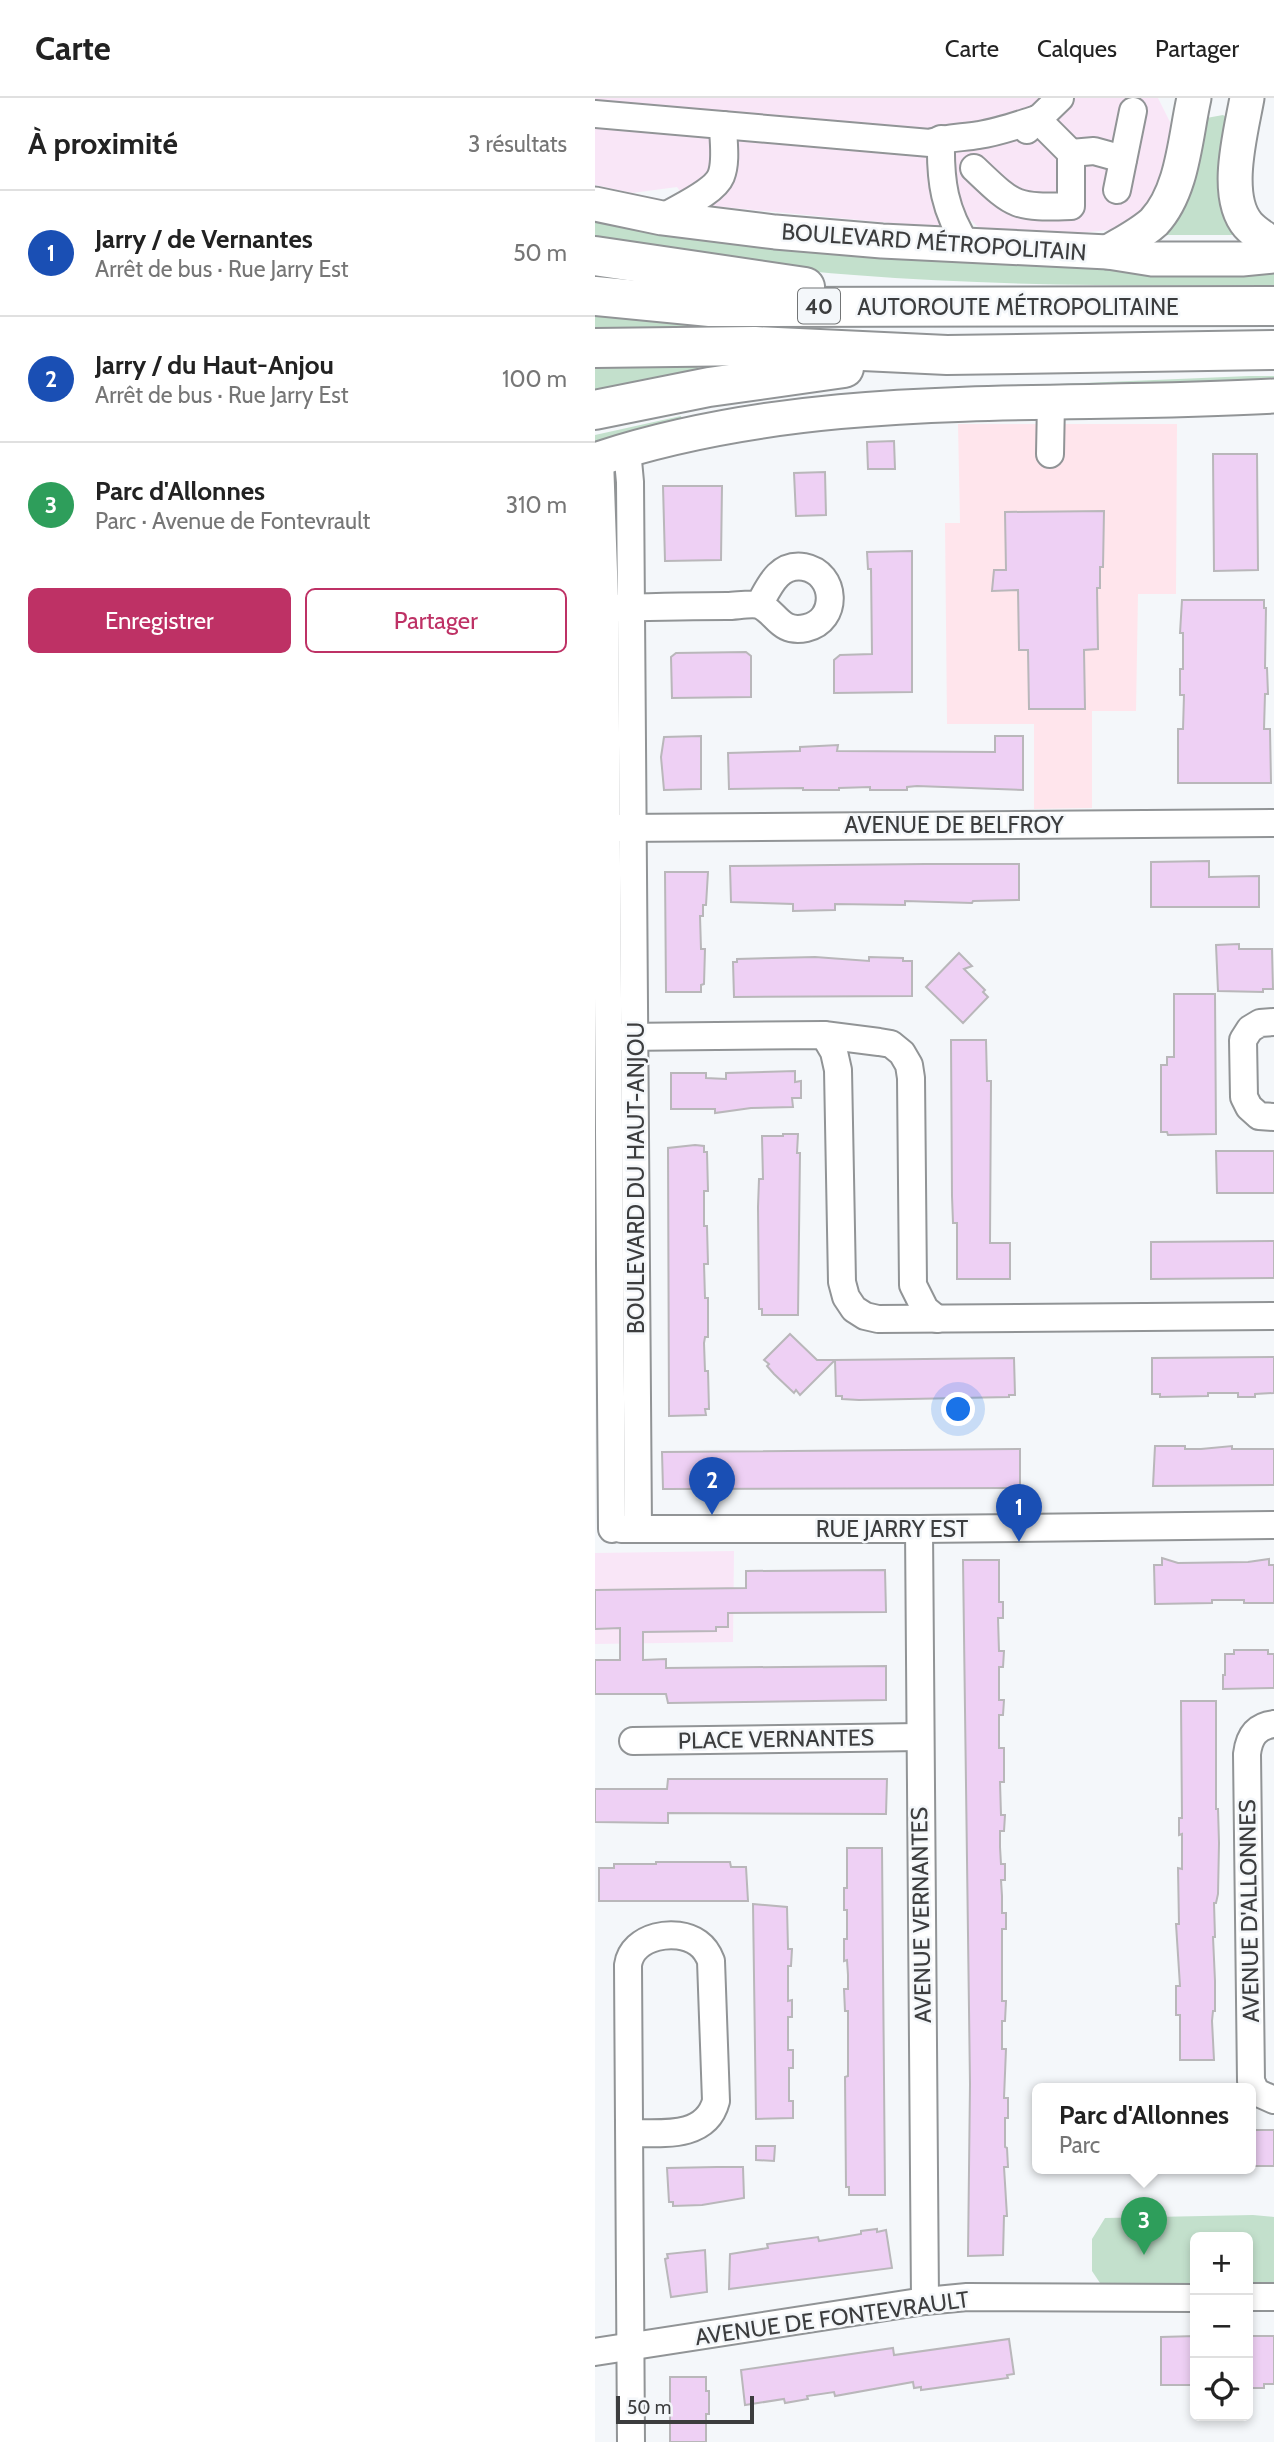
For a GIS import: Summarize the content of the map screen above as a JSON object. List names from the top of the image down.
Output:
{
  "streets": {
    "highway": ["40", "AUTOROUTE MÉTROPOLITAINE"],
    "main road": ["BOULEVARD MÉTROPOLITAIN"],
    "street": [
      "AVENUE DE BELFROY",
      "BOULEVARD DU HAUT-ANJOU",
      "RUE JARRY EST",
      "PLACE VERNANTES",
      "AVENUE D'ALLONNES",
      "AVENUE VERNANTES",
      "AVENUE DE FONTEVRAULT"
    ]
  },
  "crossings": [
    ["AVENUE DE BELFROY", "BOULEVARD DU HAUT-ANJOU"],
    ["BOULEVARD DU HAUT-ANJOU", "RUE JARRY EST"],
    ["RUE JARRY EST", "AVENUE VERNANTES"],
    ["PLACE VERNANTES", "AVENUE VERNANTES"],
    ["AVENUE VERNANTES", "AVENUE DE FONTEVRAULT"]
  ],
  "scale_bar": "50 m",
  "page": {
    "header": "Carte",
    "nav": ["Carte", "Calques", "Partager"],
    "heading": ["À proximité", "3 résultats"],
    "list": [
      {
        "mark": "1",
        "name": "Jarry / de Vernantes",
        "note": "Arrêt de bus · Rue Jarry Est",
        "value": "50 m"
      },
      {
        "mark": "2",
        "name": "Jarry / du Haut-Anjou",
        "note": "Arrêt de bus · Rue Jarry Est",
        "value": "100 m"
      },
      {
        "mark": "3",
        "name": "Parc d'Allonnes",
        "note": "Parc · Avenue de Fontevrault",
        "value": "310 m"
      }
    ],
    "buttons": ["Enregistrer", "Partager"],
    "pins": ["2", "1", "3"],
    "popup": ["Parc d'Allonnes", "Parc"],
    "map_buttons": ["+", "−"],
    "scale": "50 m"
  }
}
